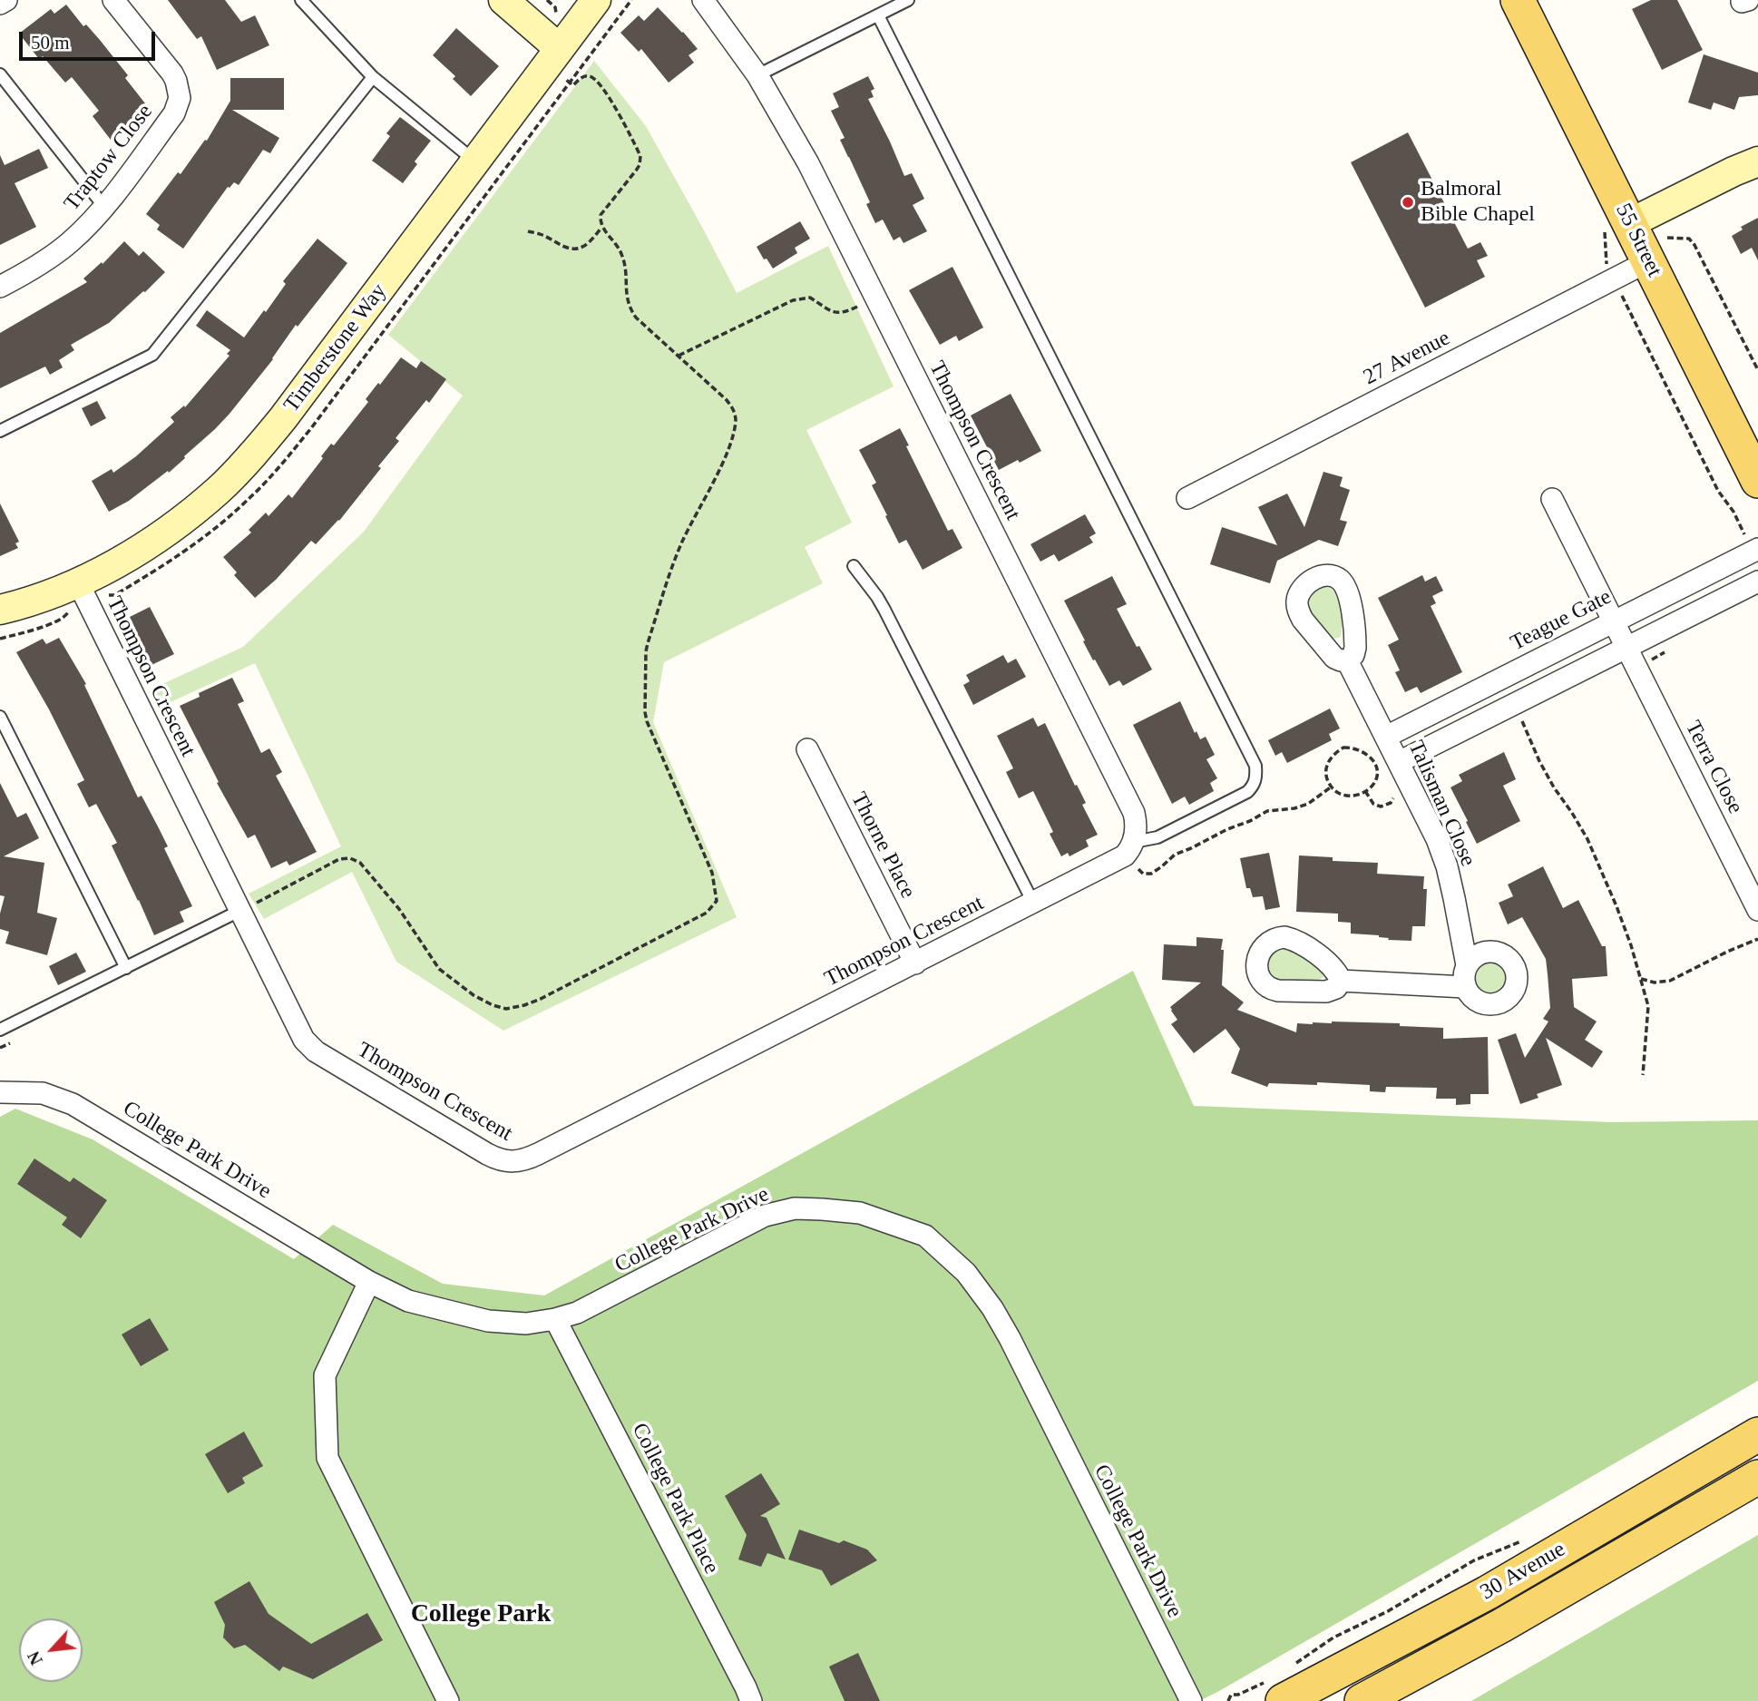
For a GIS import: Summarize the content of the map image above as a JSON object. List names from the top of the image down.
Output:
{
  "streets": {
    "main road": ["55 Street", "30 Avenue"],
    "street": [
      "Traptow Close",
      "Timberstone Way",
      "27 Avenue",
      "Thompson Crescent",
      "Teague Gate",
      "Terra Close",
      "Talisman Close",
      "Thorne Place",
      "College Park Drive",
      "College Park Place"
    ]
  },
  "crossings": [
    ["55 Street", "27 Avenue"],
    ["Timberstone Way", "Thompson Crescent"],
    ["Thompson Crescent", "Thorne Place"],
    ["Teague Gate", "Terra Close"],
    ["Teague Gate", "Talisman Close"],
    ["College Park Drive", "College Park Place"]
  ],
  "districts": ["College Park"],
  "places": ["Balmoral Bible Chapel"],
  "scale_bar": "50 m",
  "north": "bottom left"
}
